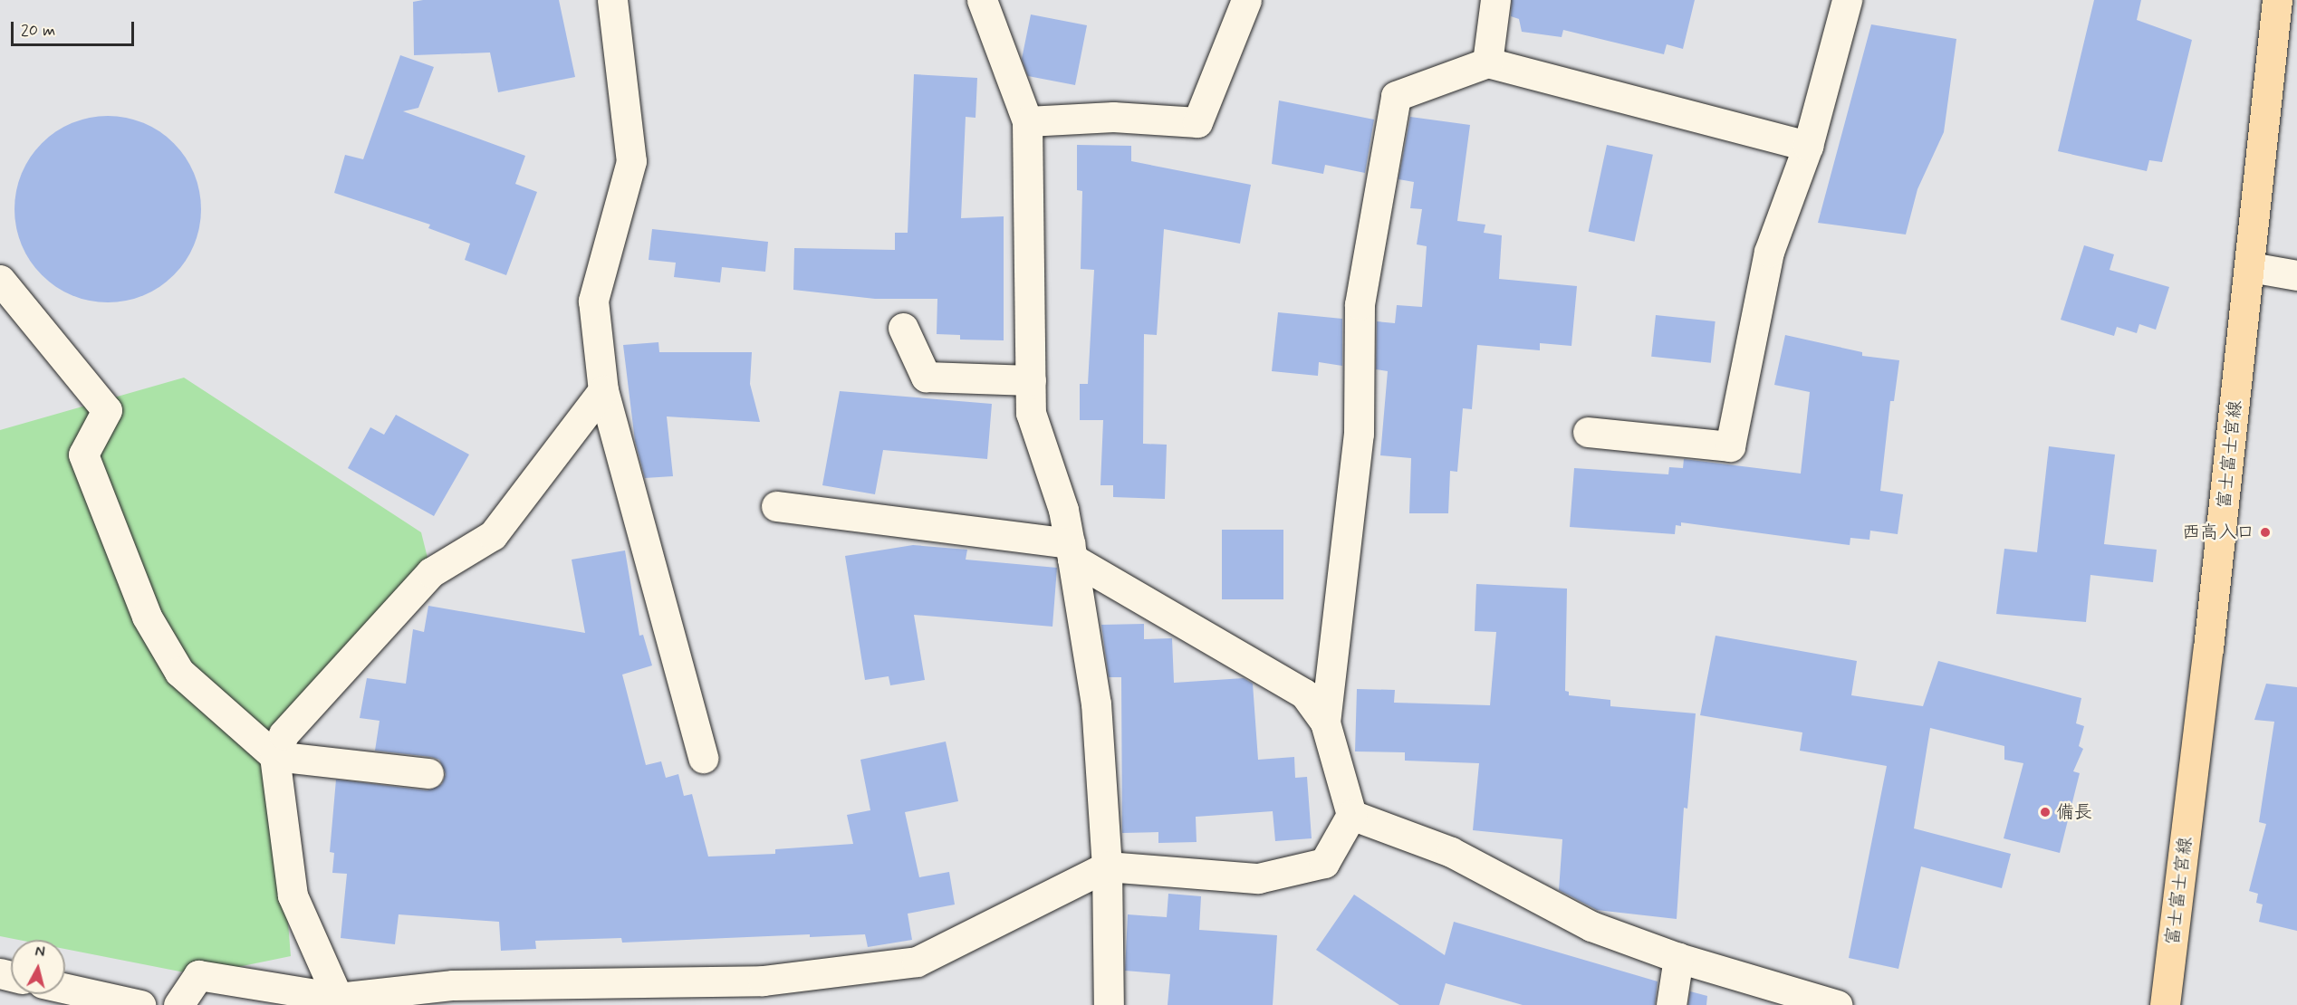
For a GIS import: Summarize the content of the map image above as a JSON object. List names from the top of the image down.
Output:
{
  "streets": {
    "main road": ["富士富士宮線"]
  },
  "places": ["西高入口", "備長"],
  "scale_bar": "20 m",
  "north": "top"
}
